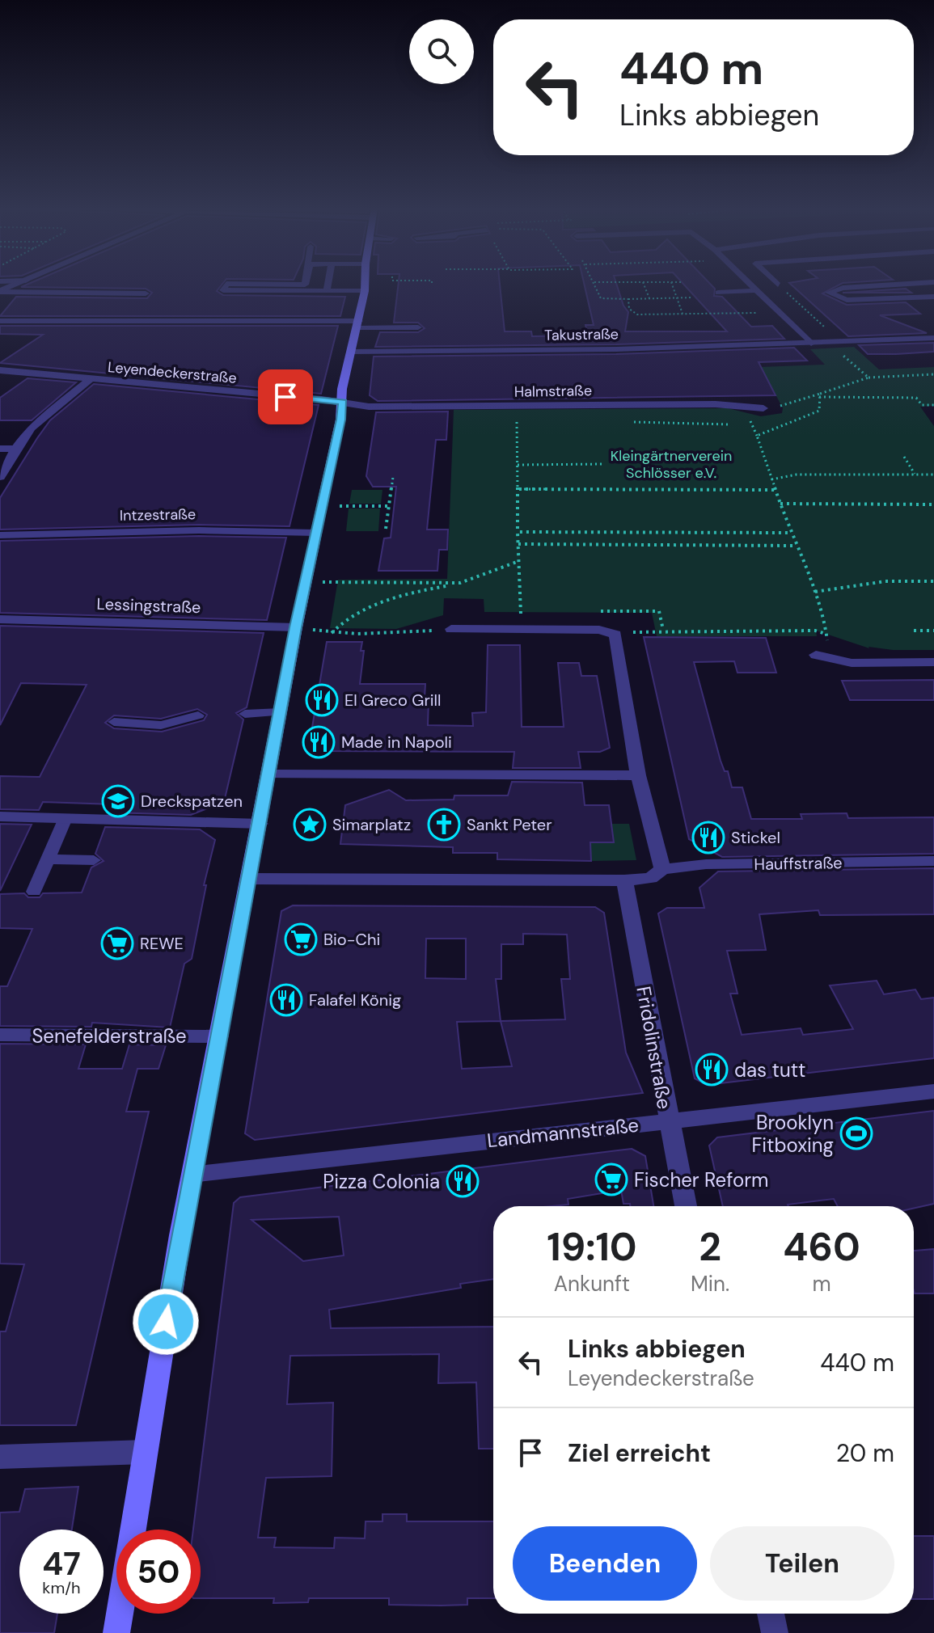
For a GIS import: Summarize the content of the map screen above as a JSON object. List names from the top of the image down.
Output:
{
  "streets": {
    "street": [
      "Takustraße",
      "Leyendeckerstraße",
      "Halmstraße",
      "Intzestraße",
      "Lessingstraße",
      "Hauffstraße",
      "Senefelderstraße",
      "Fridolinstraße",
      "Landmannstraße"
    ]
  },
  "crossings": [
    ["Leyendeckerstraße", "Halmstraße"],
    ["Fridolinstraße", "Landmannstraße"]
  ],
  "parks": ["Kleingärtnerverein Schlösser e.V."],
  "places": {
    "restaurant": [
      "El Greco Grill",
      "Made in Napoli",
      "Stickel",
      "Falafel König",
      "das tutt",
      "Pizza Colonia"
    ],
    "school or university": ["Dreckspatzen"],
    "place": ["Simarplatz"],
    "church": ["Sankt Peter"],
    "supermarket": ["Bio-Chi", "REWE", "Fischer Reform"],
    "sports": ["Brooklyn Fitboxing"]
  },
  "page": {
    "turn": ["440 m", "Links abbiegen"],
    "eta": [
      "19:10",
      "Ankunft",
      "2",
      "Min.",
      "460",
      "m"
    ],
    "list": [
      {
        "name": "Links abbiegen",
        "note": "Leyendeckerstraße",
        "value": "440 m"
      },
      {
        "name": "Ziel erreicht",
        "value": "20 m"
      }
    ],
    "buttons": ["Beenden", "Teilen"],
    "speed": "47 km/h",
    "limit": "50"
  }
}
